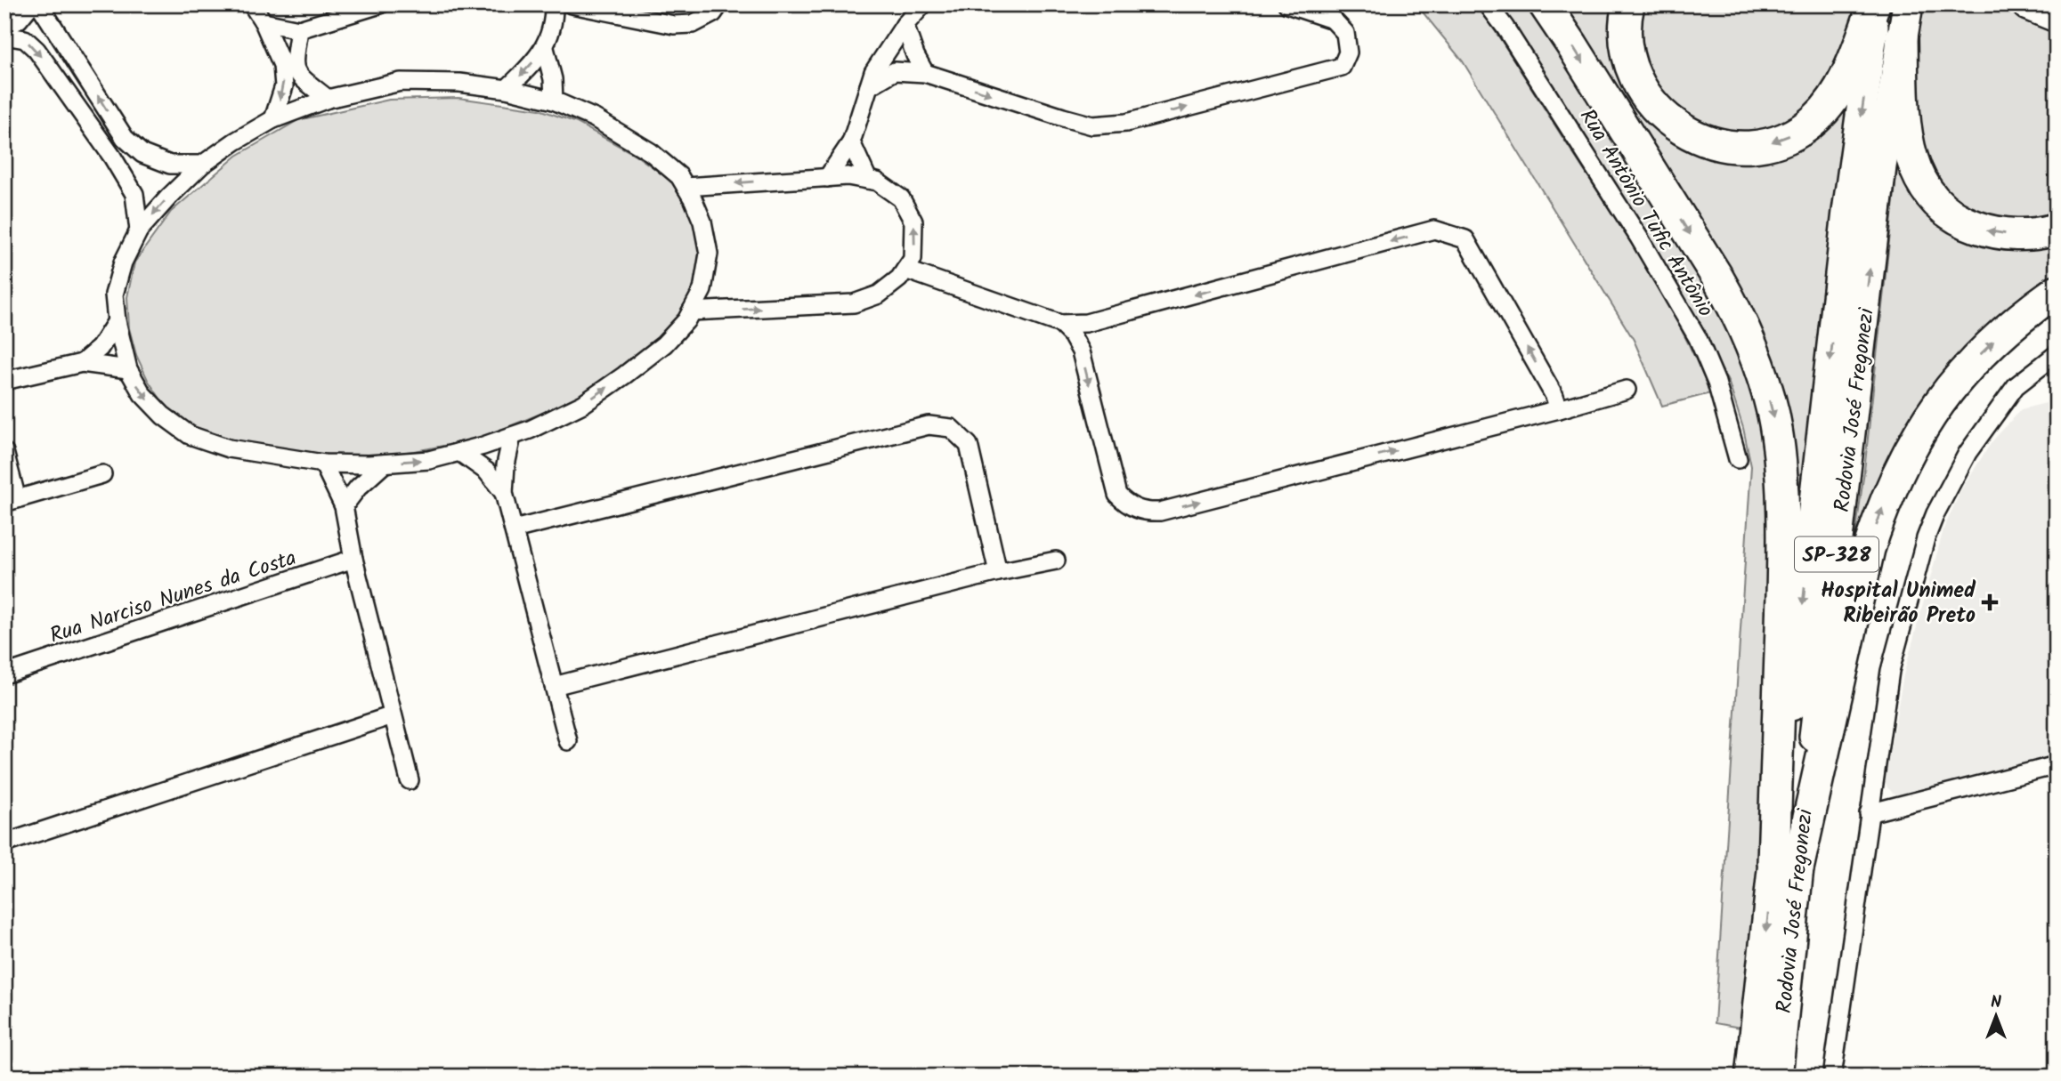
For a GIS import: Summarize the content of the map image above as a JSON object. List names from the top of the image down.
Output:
{
  "streets": {
    "highway": ["Rodovia José Fregonezi", "SP-328"],
    "street": ["Rua Antônio Tufic Antônio", "Rua Narciso Nunes da Costa"]
  },
  "places": {
    "health": ["Hospital Unimed Ribeirão Preto"]
  },
  "north": "top"
}
